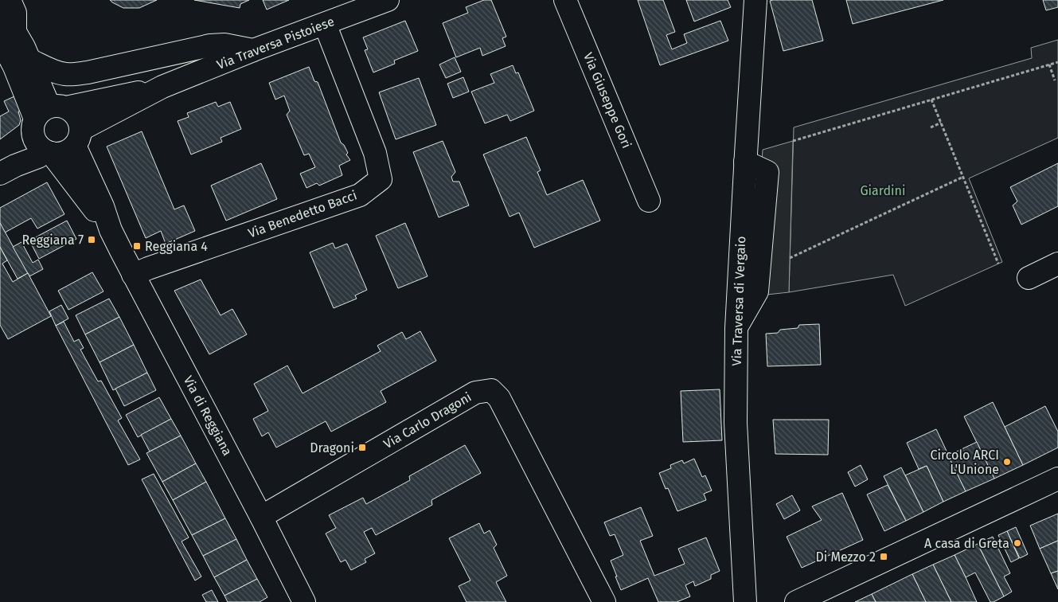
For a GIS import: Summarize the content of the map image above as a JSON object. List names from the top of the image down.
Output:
{
  "streets": {
    "street": [
      "Via Traversa Pistoiese",
      "Via Giuseppe Gori",
      "Via Benedetto Bacci",
      "Via Traversa di Vergaio",
      "Via di Reggiana",
      "Via Carlo Dragoni"
    ]
  },
  "crossings": [
    ["Via Traversa Pistoiese", "Via Benedetto Bacci"],
    ["Via Traversa Pistoiese", "Via di Reggiana"],
    ["Via Benedetto Bacci", "Via di Reggiana"],
    ["Via di Reggiana", "Via Carlo Dragoni"]
  ],
  "parks": ["Giardini"],
  "places": {
    "transit": [
      "Reggiana 7",
      "Reggiana 4",
      "Dragoni",
      "Di Mezzo 2"
    ],
    "other": ["Circolo ARCI L'Unione", "A casa di Greta"]
  }
}
